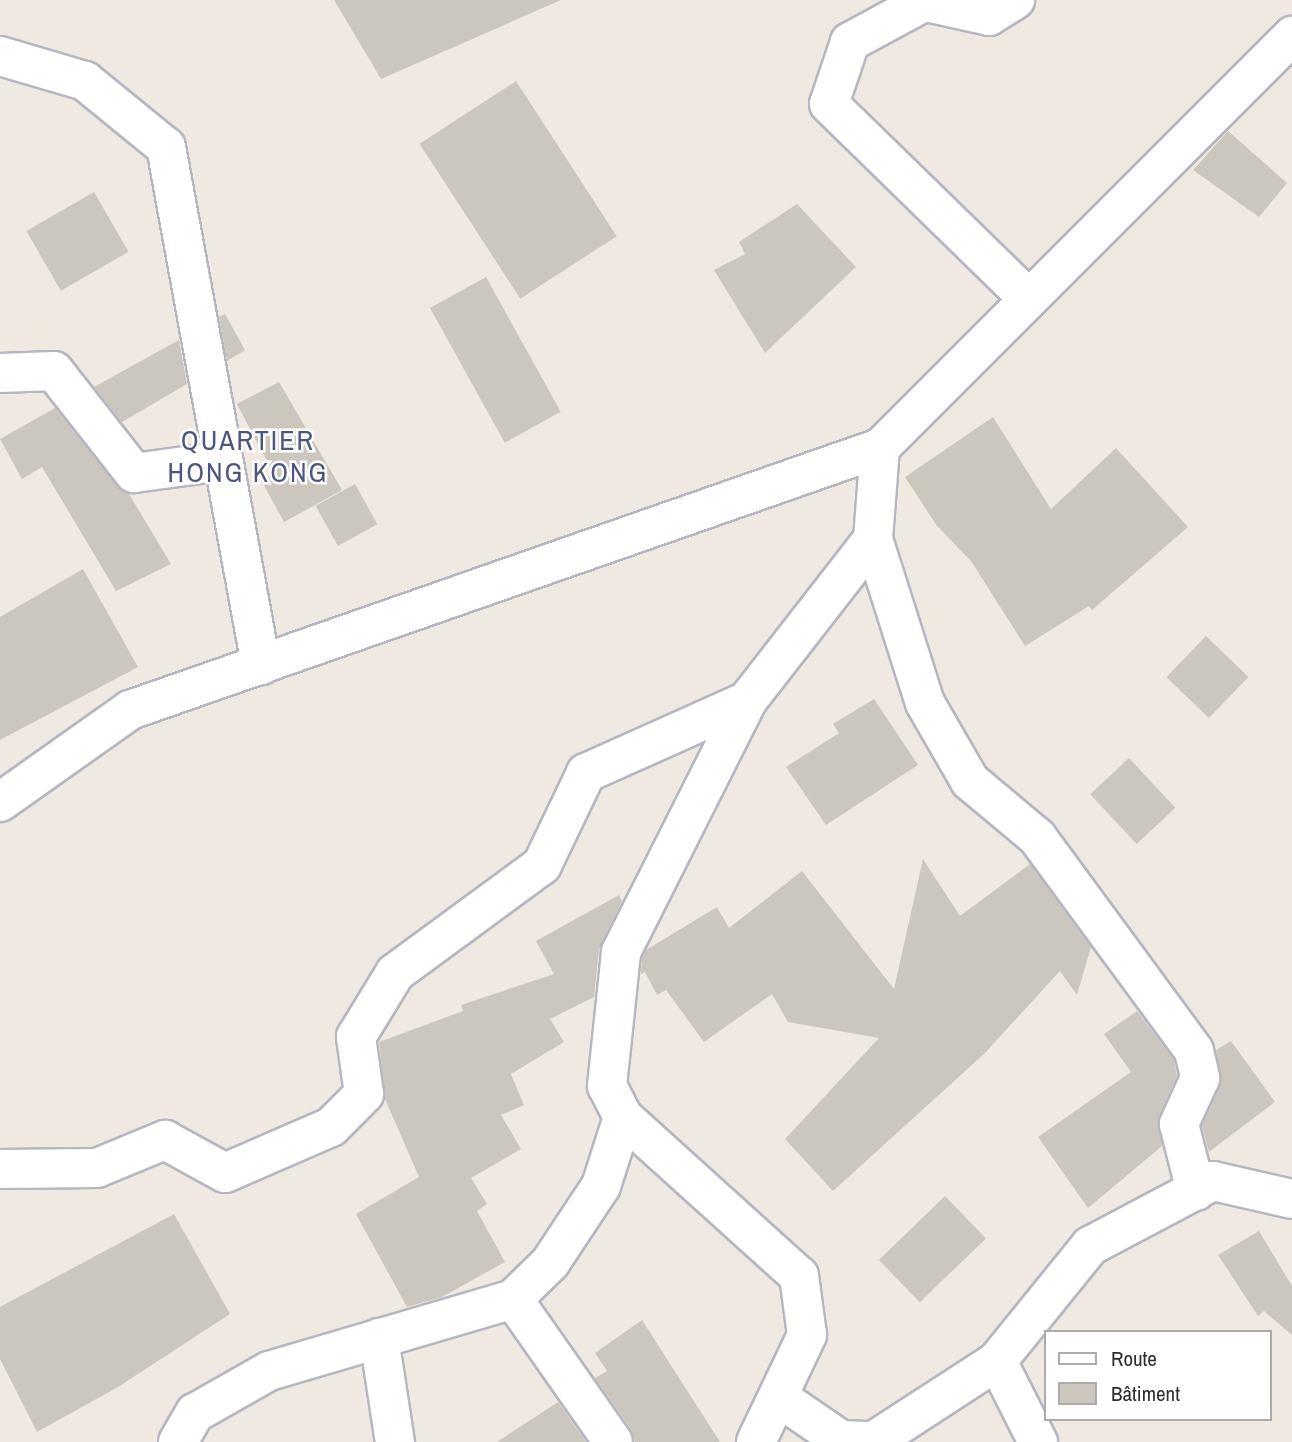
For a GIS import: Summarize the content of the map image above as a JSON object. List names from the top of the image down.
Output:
{
  "districts": ["QUARTIER HONG KONG"],
  "legend": ["Route", "Bâtiment"]
}
